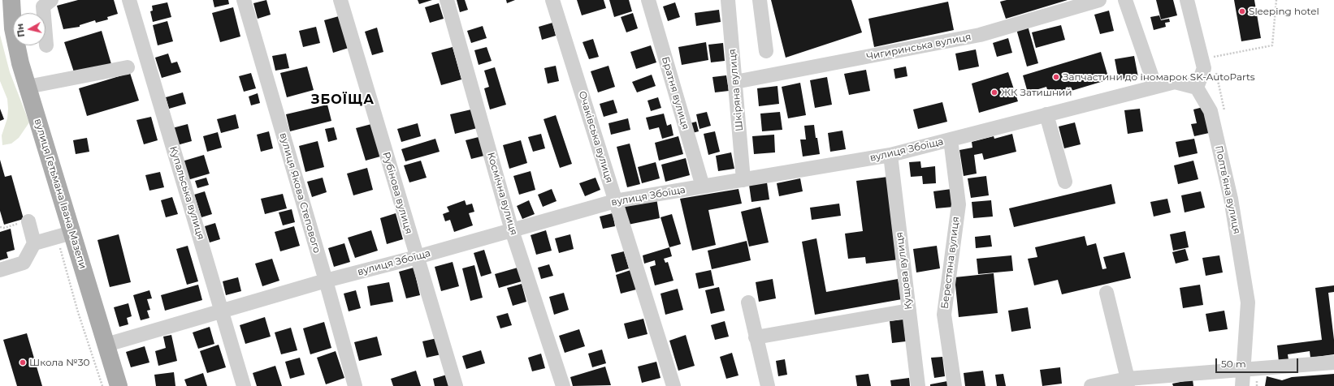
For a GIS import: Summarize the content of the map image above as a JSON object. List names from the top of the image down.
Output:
{
  "streets": {
    "main road": ["вулиця Гетьмана Івана Мазепи"],
    "street": [
      "Чигиринська вулиця",
      "Шкіряна вулиця",
      "Братня вулиця",
      "Очаківська вулиця",
      "вулиця Збоїща",
      "Полтвʼяна вулиця",
      "Купальська вулиця",
      "вулиця Якова Степового",
      "Рубінова вулиця",
      "Космічна вулиця",
      "Берестяна вулиця",
      "Кущова вулиця"
    ]
  },
  "crossings": [
    ["Чигиринська вулиця", "Шкіряна вулиця"],
    ["Шкіряна вулиця", "вулиця Збоїща"],
    ["Братня вулиця", "вулиця Збоїща"],
    ["Очаківська вулиця", "вулиця Збоїща"],
    ["вулиця Збоїща", "Полтвʼяна вулиця"],
    ["вулиця Збоїща", "Купальська вулиця"],
    ["вулиця Збоїща", "вулиця Якова Степового"],
    ["вулиця Збоїща", "Рубінова вулиця"],
    ["вулиця Збоїща", "вулиця Гетьмана Івана Мазепи"],
    ["вулиця Збоїща", "Космічна вулиця"],
    ["вулиця Збоїща", "Берестяна вулиця"],
    ["вулиця Збоїща", "Кущова вулиця"]
  ],
  "districts": ["ЗБОЇЩА"],
  "places": [
    "Sleeping hotel",
    "Запчастини до іномарок SK-AutoParts",
    "ЖК Затишний",
    "Школа №30"
  ],
  "scale_bar": "50 m",
  "north": "left"
}
